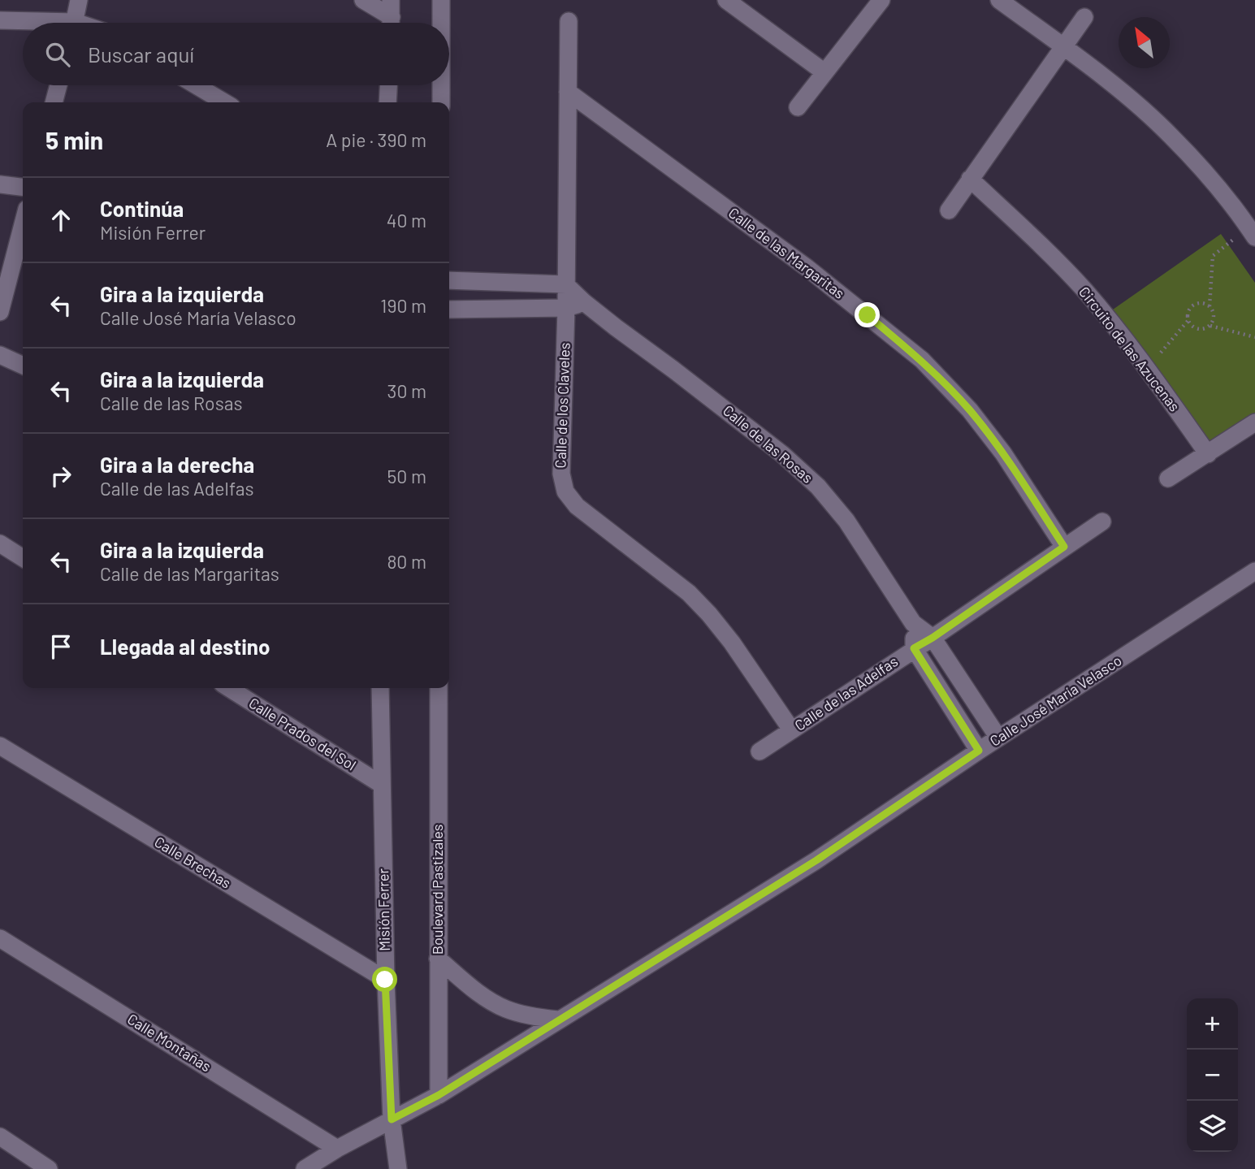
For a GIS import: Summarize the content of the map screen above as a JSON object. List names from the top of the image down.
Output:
{
  "streets": {
    "street": [
      "Calle de las Margaritas",
      "Circuito de las Azucenas",
      "Calle de los Claveles",
      "Calle de las Rosas",
      "Calle de las Adelfas",
      "Calle José María Velasco",
      "Calle Prados del Sol",
      "Calle Brechas",
      "Boulevard Pastizales",
      "Misión Ferrer",
      "Calle Montañas"
    ]
  },
  "crossings": [
    ["Calle de las Margaritas", "Calle de los Claveles"],
    ["Calle de las Margaritas", "Calle de las Adelfas"],
    ["Calle de los Claveles", "Calle de las Rosas"],
    ["Calle de los Claveles", "Calle de las Adelfas"],
    ["Calle de las Rosas", "Calle de las Adelfas"],
    ["Calle de las Rosas", "Calle José María Velasco"],
    ["Calle José María Velasco", "Boulevard Pastizales"],
    ["Calle José María Velasco", "Misión Ferrer"],
    ["Calle José María Velasco", "Calle Montañas"],
    ["Calle Prados del Sol", "Misión Ferrer"],
    ["Calle Brechas", "Misión Ferrer"]
  ],
  "north": "top left",
  "page": {
    "search": "Buscar aquí",
    "heading": ["5 min", "A pie · 390 m"],
    "list": [
      ["Continúa", "Misión Ferrer", "40 m"],
      ["Gira a la izquierda", "Calle José María Velasco", "190 m"],
      ["Gira a la izquierda", "Calle de las Rosas", "30 m"],
      ["Gira a la derecha", "Calle de las Adelfas", "50 m"],
      ["Gira a la izquierda", "Calle de las Margaritas", "80 m"],
      "Llegada al destino"
    ],
    "map_buttons": ["+", "−"]
  }
}
